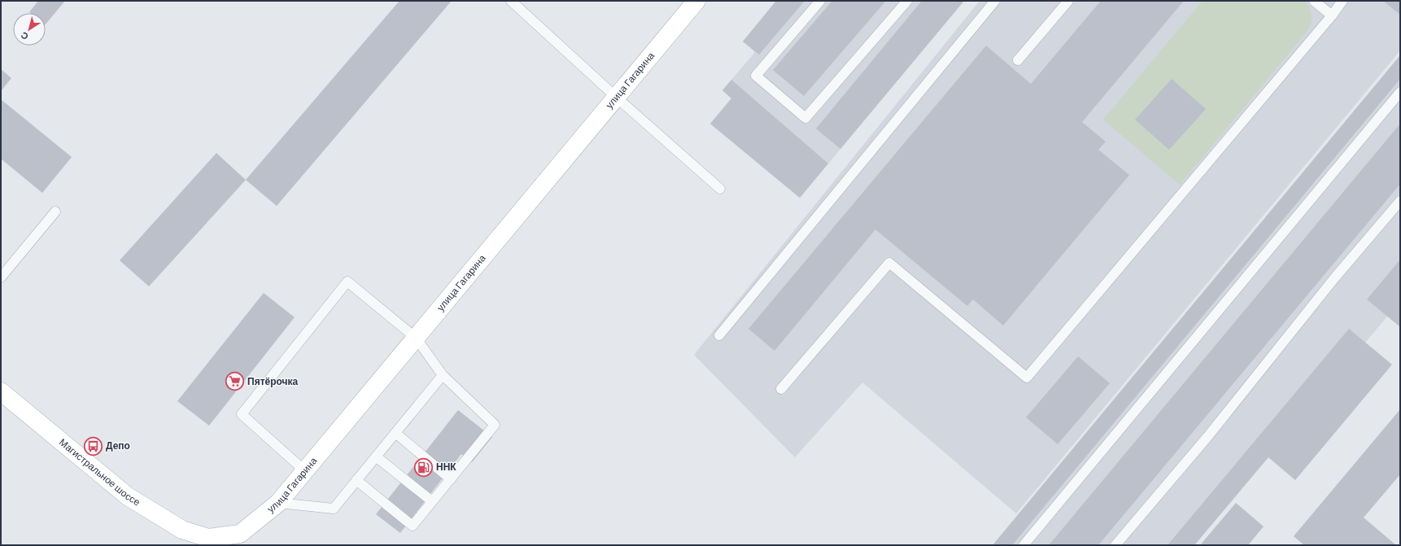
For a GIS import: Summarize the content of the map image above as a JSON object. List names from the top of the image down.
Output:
{
  "streets": {
    "main road": ["улица Гагарина", "Магистральное шоссе"]
  },
  "crossings": [
    ["улица Гагарина", "Магистральное шоссе"]
  ],
  "places": {
    "supermarket": ["Пятёрочка"],
    "bus stop": ["Депо"],
    "fuel station": ["ННК"]
  },
  "north": "bottom left"
}
